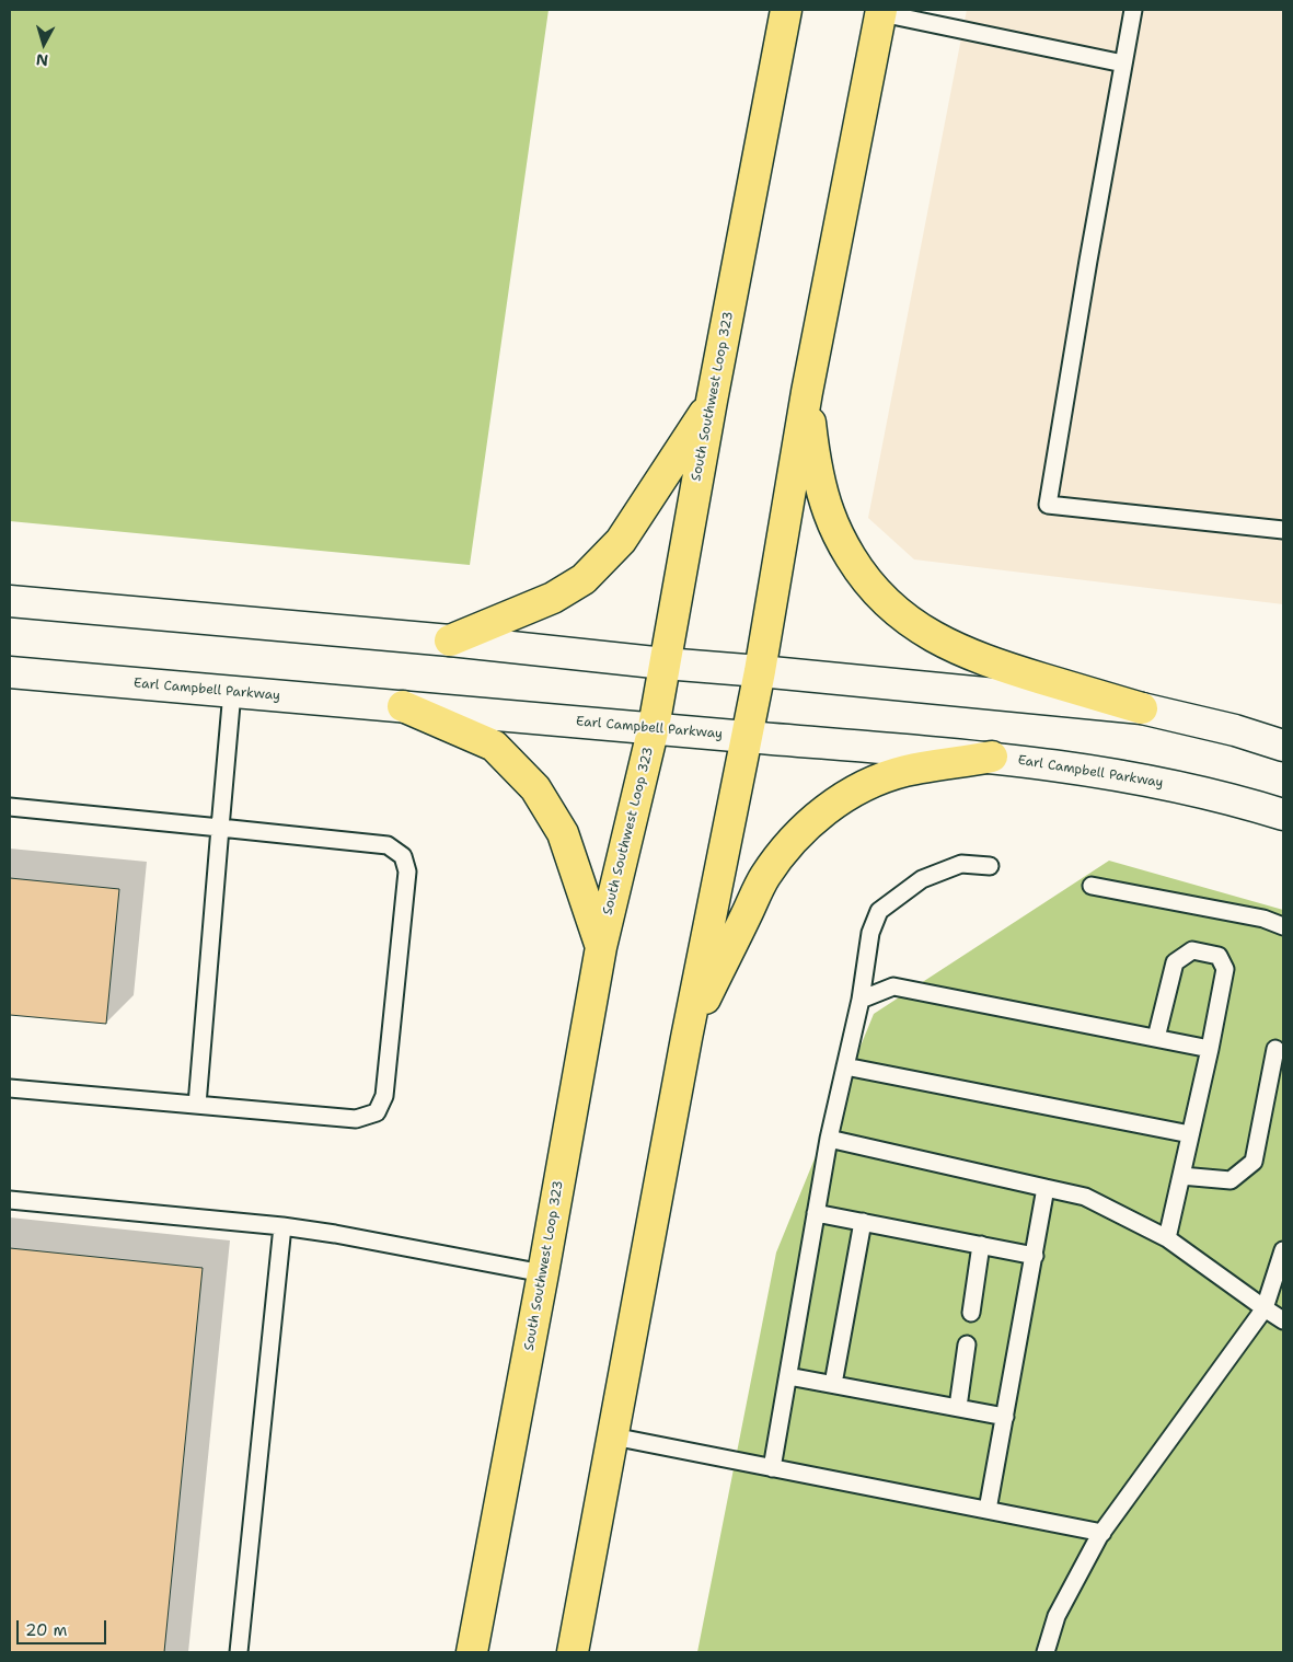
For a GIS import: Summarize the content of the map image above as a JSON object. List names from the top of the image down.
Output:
{
  "streets": {
    "highway": ["South Southwest Loop 323"],
    "main road": ["Earl Campbell Parkway"]
  },
  "crossings": [
    ["South Southwest Loop 323", "Earl Campbell Parkway"]
  ],
  "scale_bar": "20 m",
  "north": "bottom"
}
